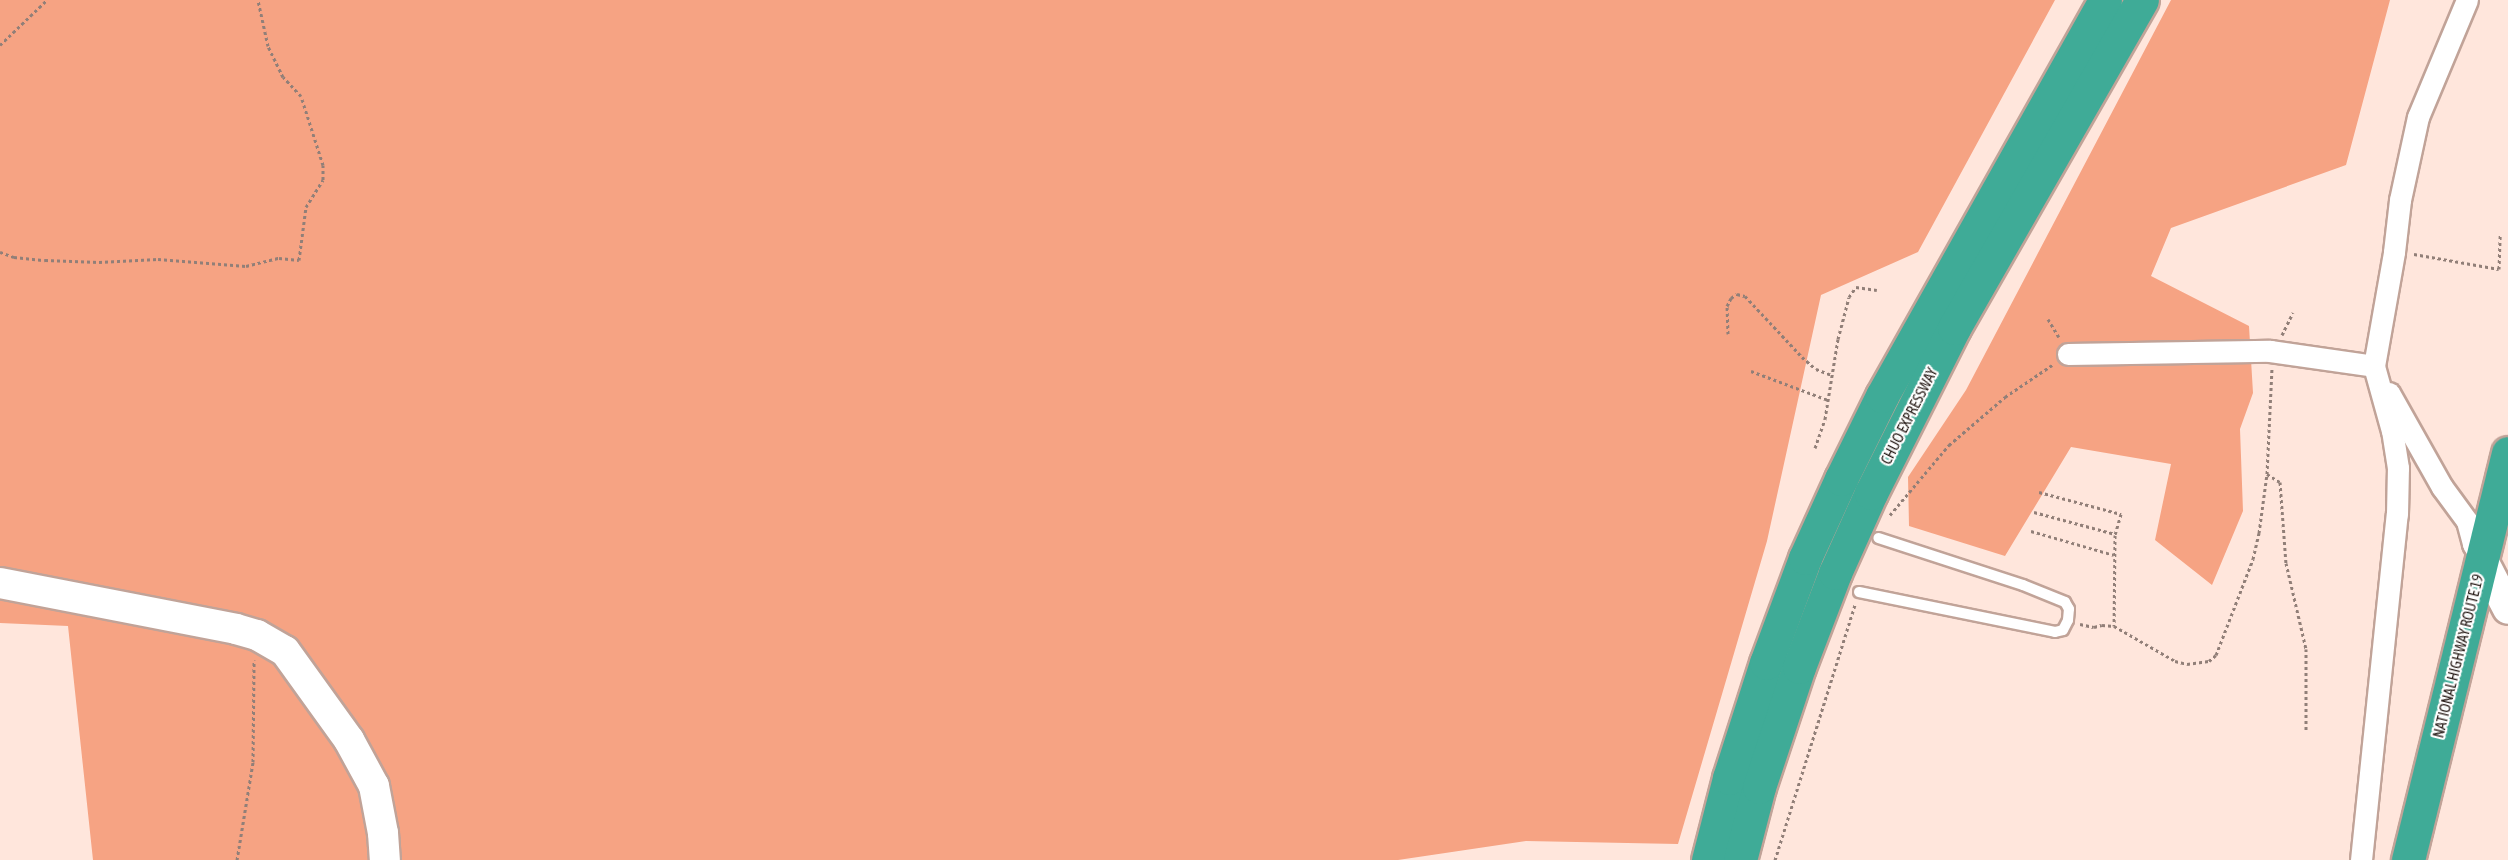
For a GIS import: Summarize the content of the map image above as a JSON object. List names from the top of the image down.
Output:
{
  "streets": {
    "highway": ["CHUO EXPRESSWAY", "NATIONAL HIGHWAY ROUTE 19"]
  }
}
